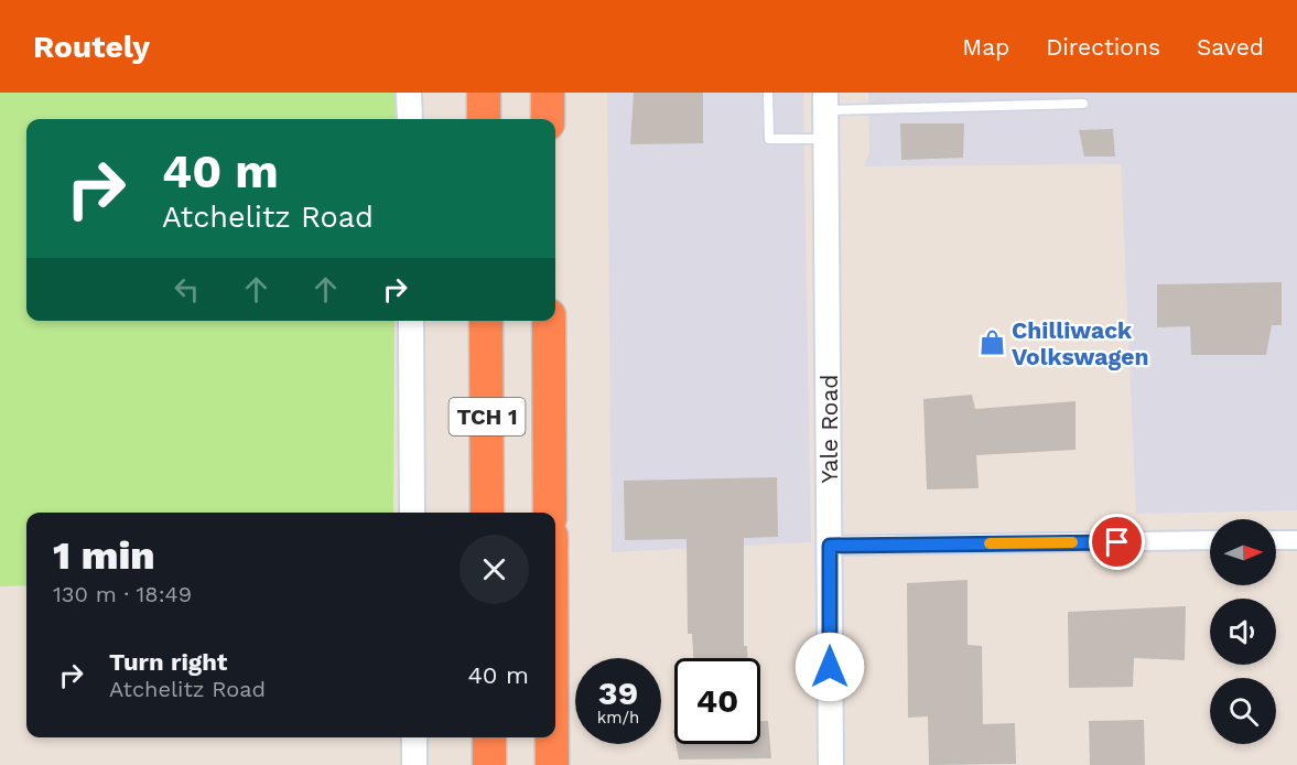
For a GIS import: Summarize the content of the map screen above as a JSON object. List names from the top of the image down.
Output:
{
  "streets": {
    "highway": ["TCH 1"],
    "street": ["Yale Road"]
  },
  "places": {
    "shop": ["Chilliwack Volkswagen"]
  },
  "north": "right",
  "page": {
    "header": "Routely",
    "nav": ["Map", "Directions", "Saved"],
    "turn": ["40 m", "Atchelitz Road"],
    "heading": ["1 min", "130 m · 18:49"],
    "list": [
      {
        "name": "Turn right",
        "note": "Atchelitz Road",
        "value": "40 m"
      }
    ],
    "speed": "39 km/h",
    "limit": "40"
  }
}
